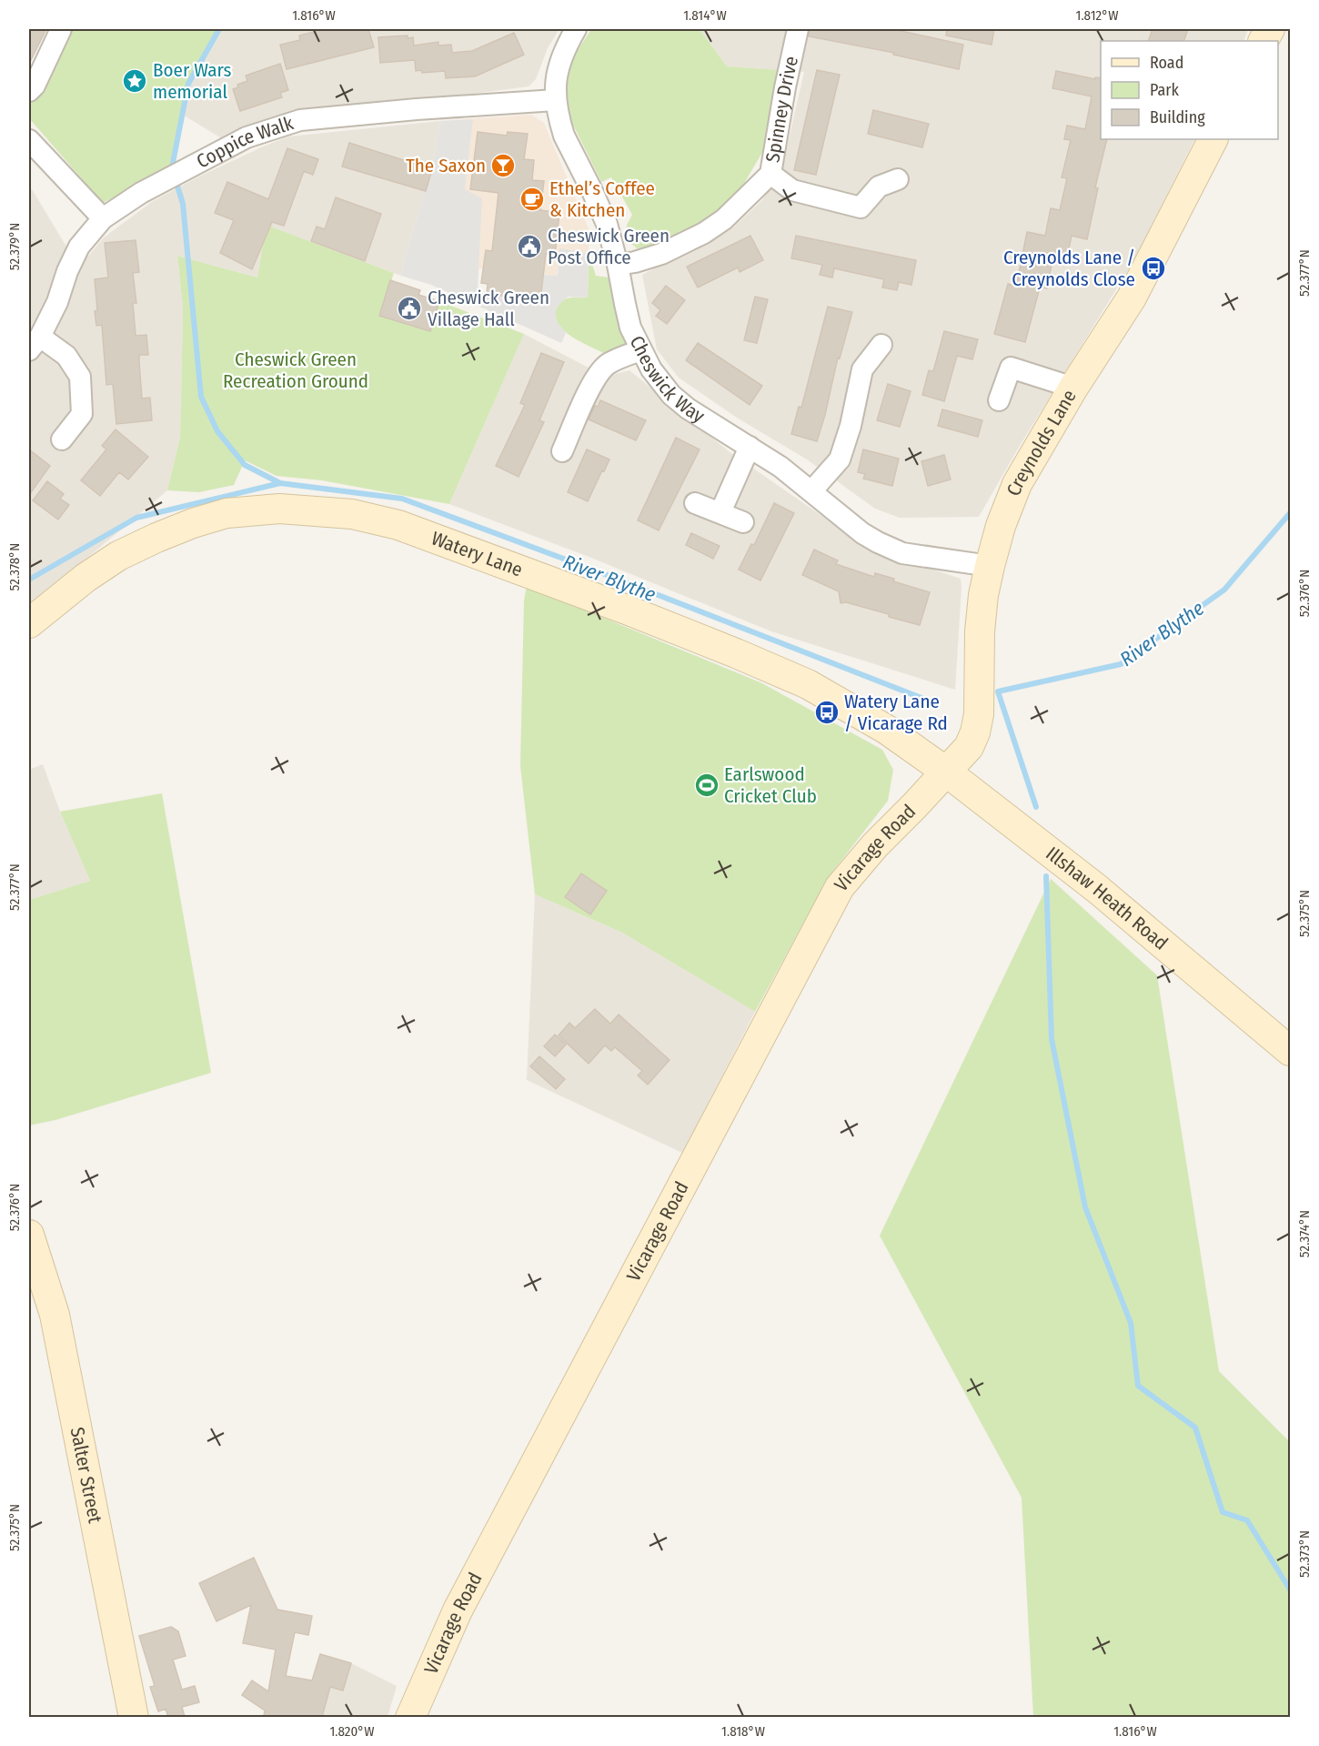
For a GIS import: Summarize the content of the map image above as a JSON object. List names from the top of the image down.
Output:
{
  "streets": {
    "street": [
      "Spinney Drive",
      "Coppice Walk",
      "Cheswick Way",
      "Creynolds Lane",
      "Watery Lane",
      "Vicarage Road",
      "Illshaw Heath Road",
      "Salter Street"
    ]
  },
  "crossings": [
    ["Spinney Drive", "Cheswick Way"],
    ["Coppice Walk", "Cheswick Way"],
    ["Cheswick Way", "Creynolds Lane"],
    ["Creynolds Lane", "Watery Lane"],
    ["Creynolds Lane", "Vicarage Road"],
    ["Creynolds Lane", "Illshaw Heath Road"],
    ["Watery Lane", "Vicarage Road"],
    ["Watery Lane", "Illshaw Heath Road"],
    ["Vicarage Road", "Illshaw Heath Road"]
  ],
  "water": ["River Blythe"],
  "parks": ["Cheswick Green Recreation Ground"],
  "places": {
    "place": ["Boer Wars memorial"],
    "bar": ["The Saxon"],
    "cafe": ["Ethel’s Coffee & Kitchen"],
    "public building": ["Cheswick Green Post Office", "Cheswick Green Village Hall"],
    "bus stop": ["Creynolds Lane / Creynolds Close", "Watery Lane / Vicarage Rd"],
    "sports": ["Earlswood Cricket Club"]
  },
  "legend": ["Road", "Park", "Building"],
  "coordinates": [
    "1.816°W",
    "1.814°W",
    "1.812°W",
    "52.379°N",
    "52.377°N",
    "52.378°N",
    "52.376°N",
    "52.375°N",
    "52.374°N",
    "52.373°N",
    "1.820°W",
    "1.818°W"
  ]
}
